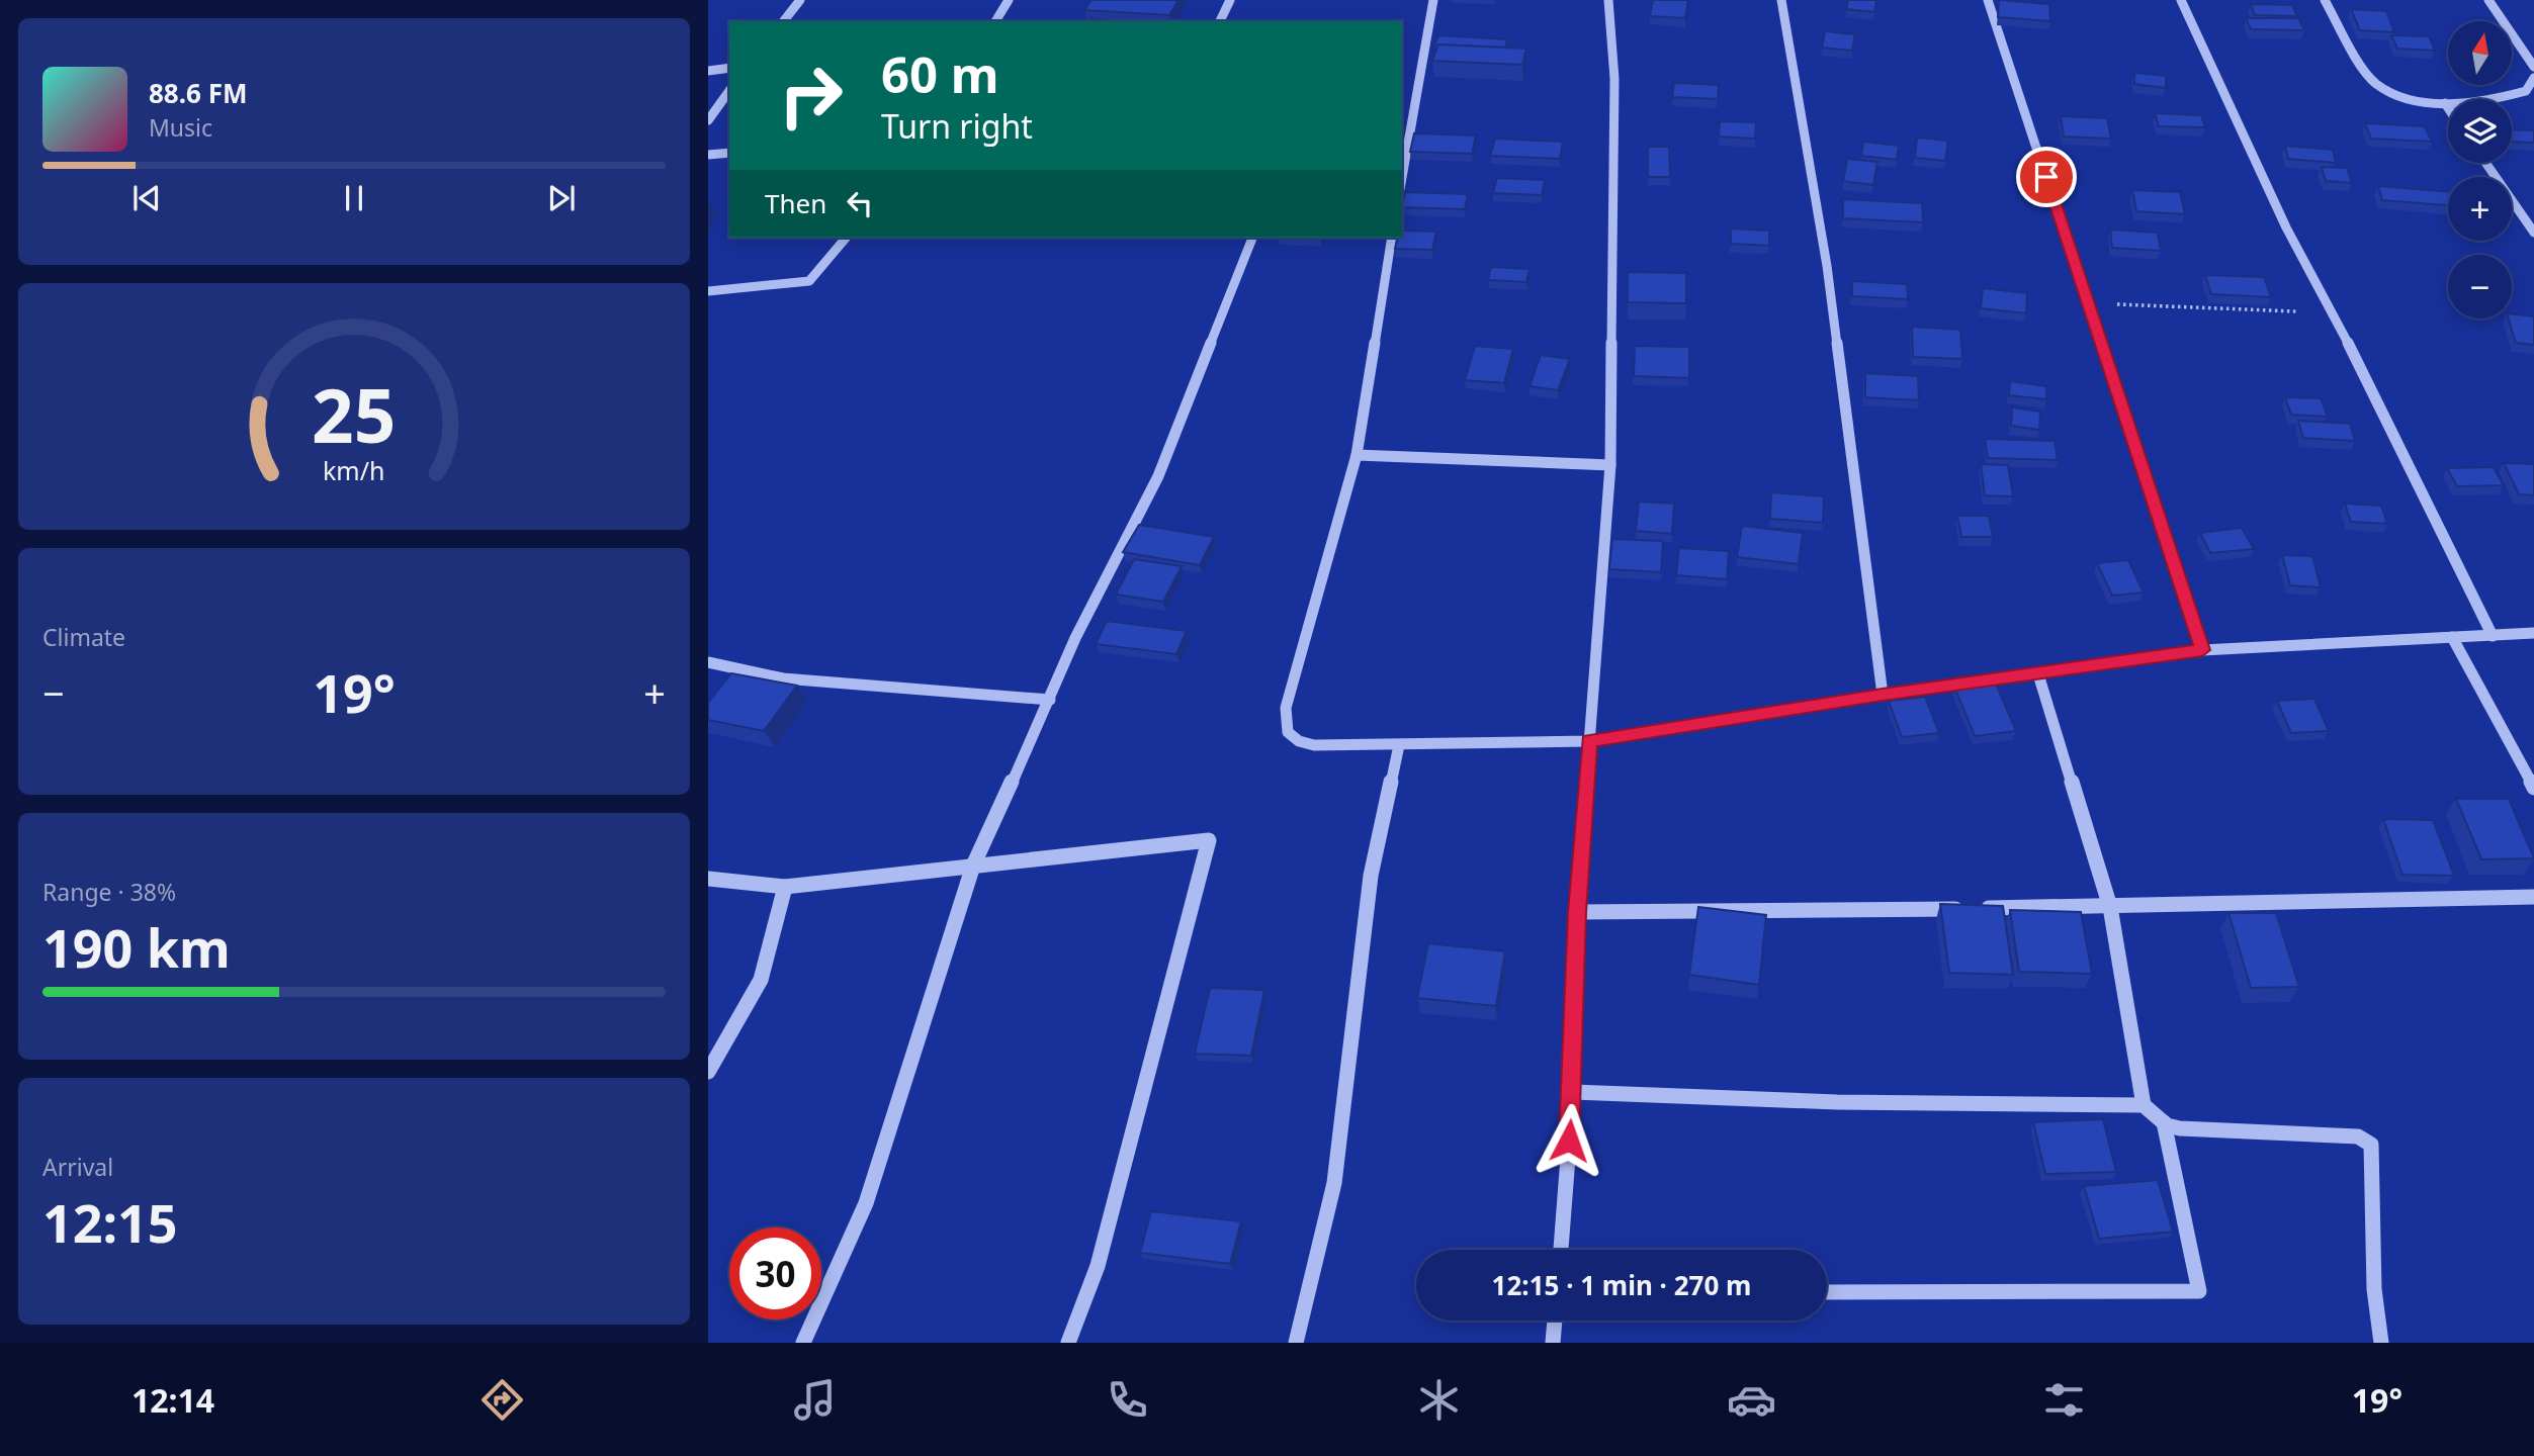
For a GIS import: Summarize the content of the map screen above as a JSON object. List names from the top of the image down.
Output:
{
  "north": "top",
  "page": {
    "map_buttons": ["+", "−"],
    "turn": ["60 m", "Turn right"],
    "song": ["88.6 FM", "Music"],
    "then": "Then",
    "tile": [
      "Climate",
      ["Range · 38%", "190 km"],
      ["Arrival", "12:15"]
    ],
    "heat": ["−", "19°", "+"],
    "limit": "30",
    "trip": "12:15 · 1 min · 270 m",
    "tabs": ["12:14", "19°"],
    "gauge": ["25", "km/h"]
  }
}
